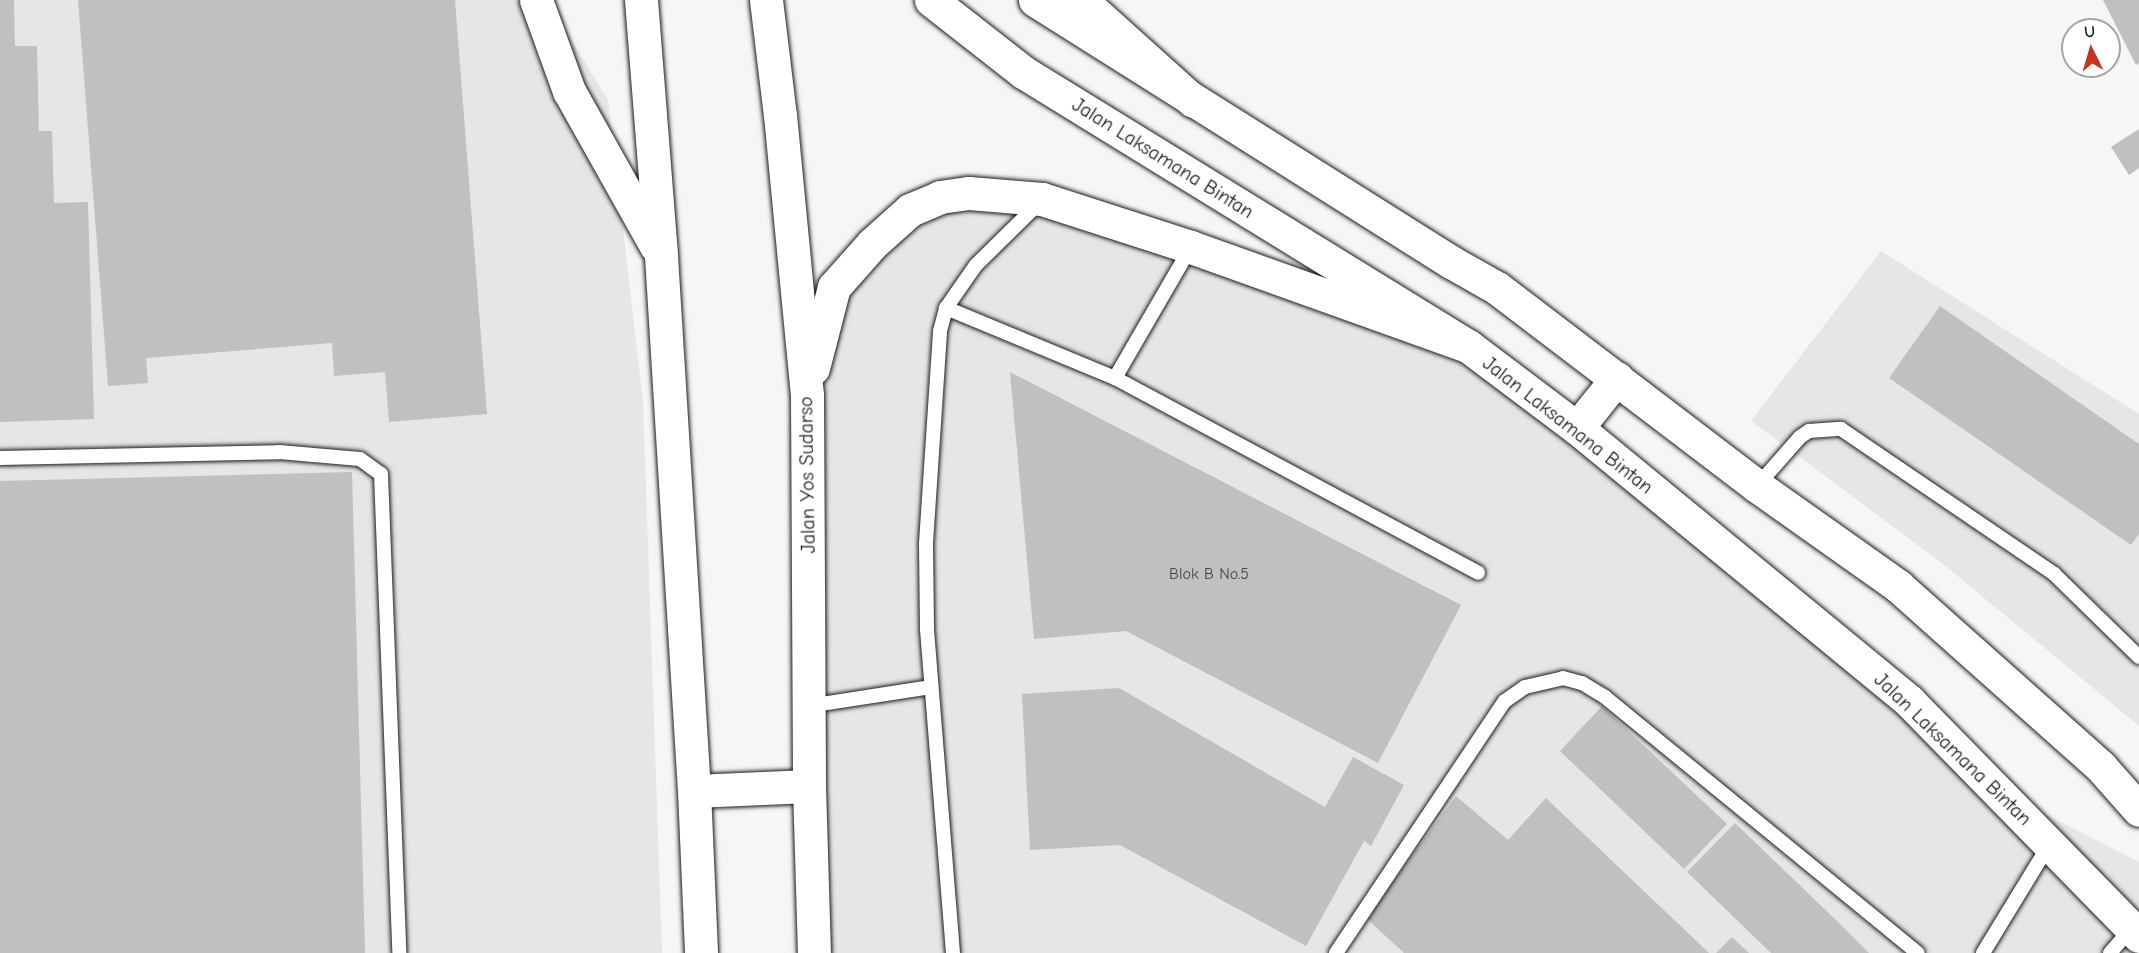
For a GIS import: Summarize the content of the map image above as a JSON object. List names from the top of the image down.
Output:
{
  "streets": {
    "main road": ["Jalan Laksamana Bintan", "Jalan Yos Sudarso"]
  },
  "house_numbers": ["Blok B No.5"],
  "north": "top"
}
